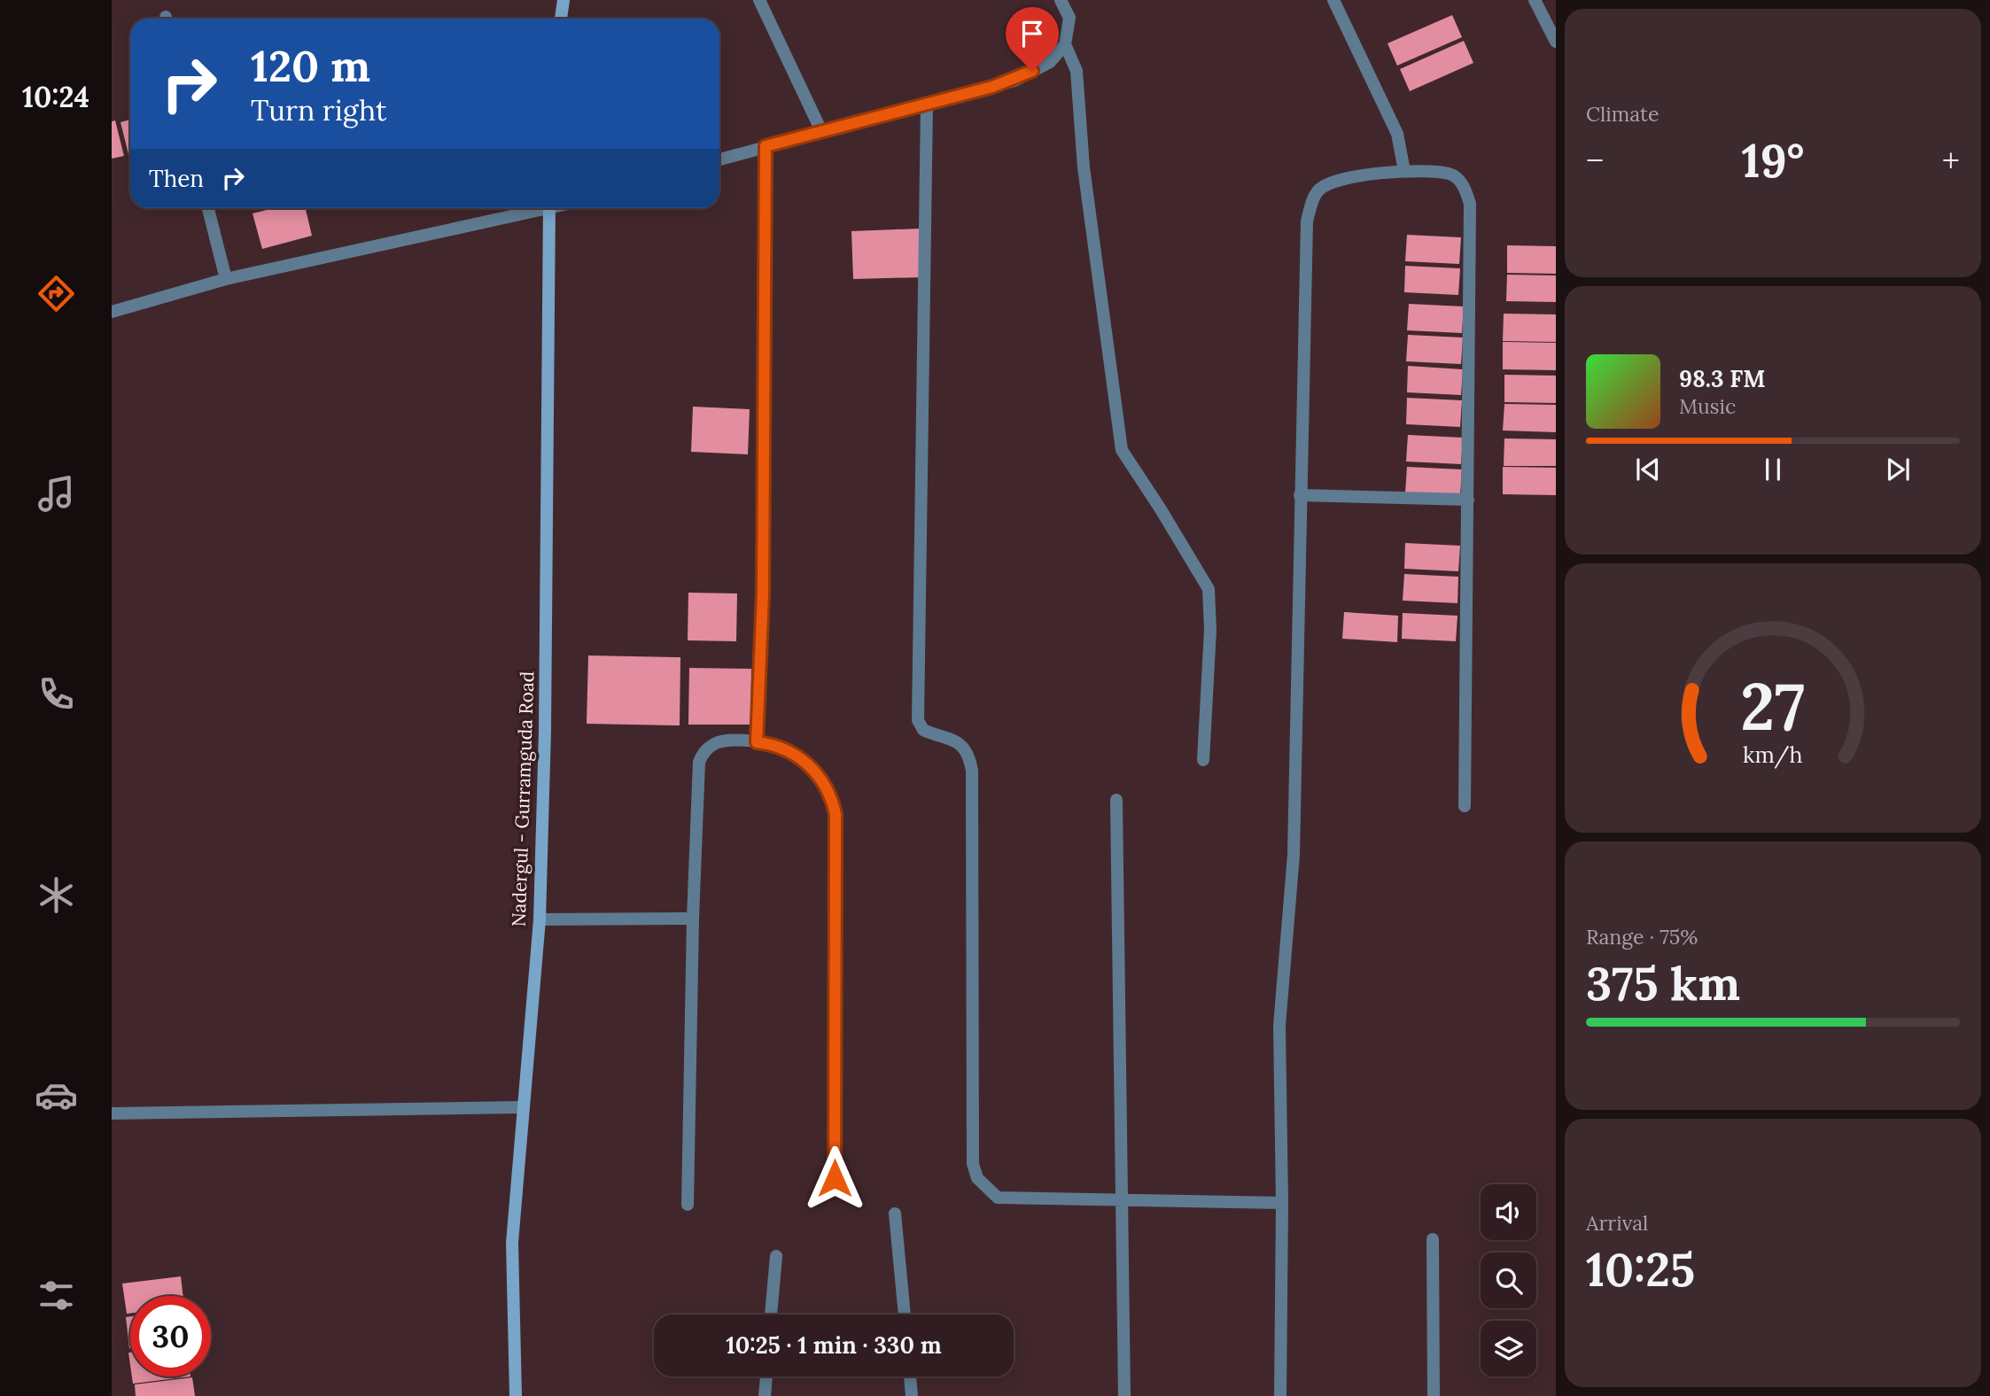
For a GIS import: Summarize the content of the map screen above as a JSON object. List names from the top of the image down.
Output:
{
  "streets": {
    "main road": ["Nadergul - Gurramguda Road"]
  },
  "page": {
    "tabs": "10:24",
    "tile": [
      "Climate",
      ["Range · 75%", "375 km"],
      ["Arrival", "10:25"]
    ],
    "turn": ["120 m", "Turn right"],
    "heat": ["−", "19°", "+"],
    "then": "Then",
    "song": ["98.3 FM", "Music"],
    "limit": "30",
    "trip": "10:25 · 1 min · 330 m",
    "gauge": ["27", "km/h"]
  }
}
